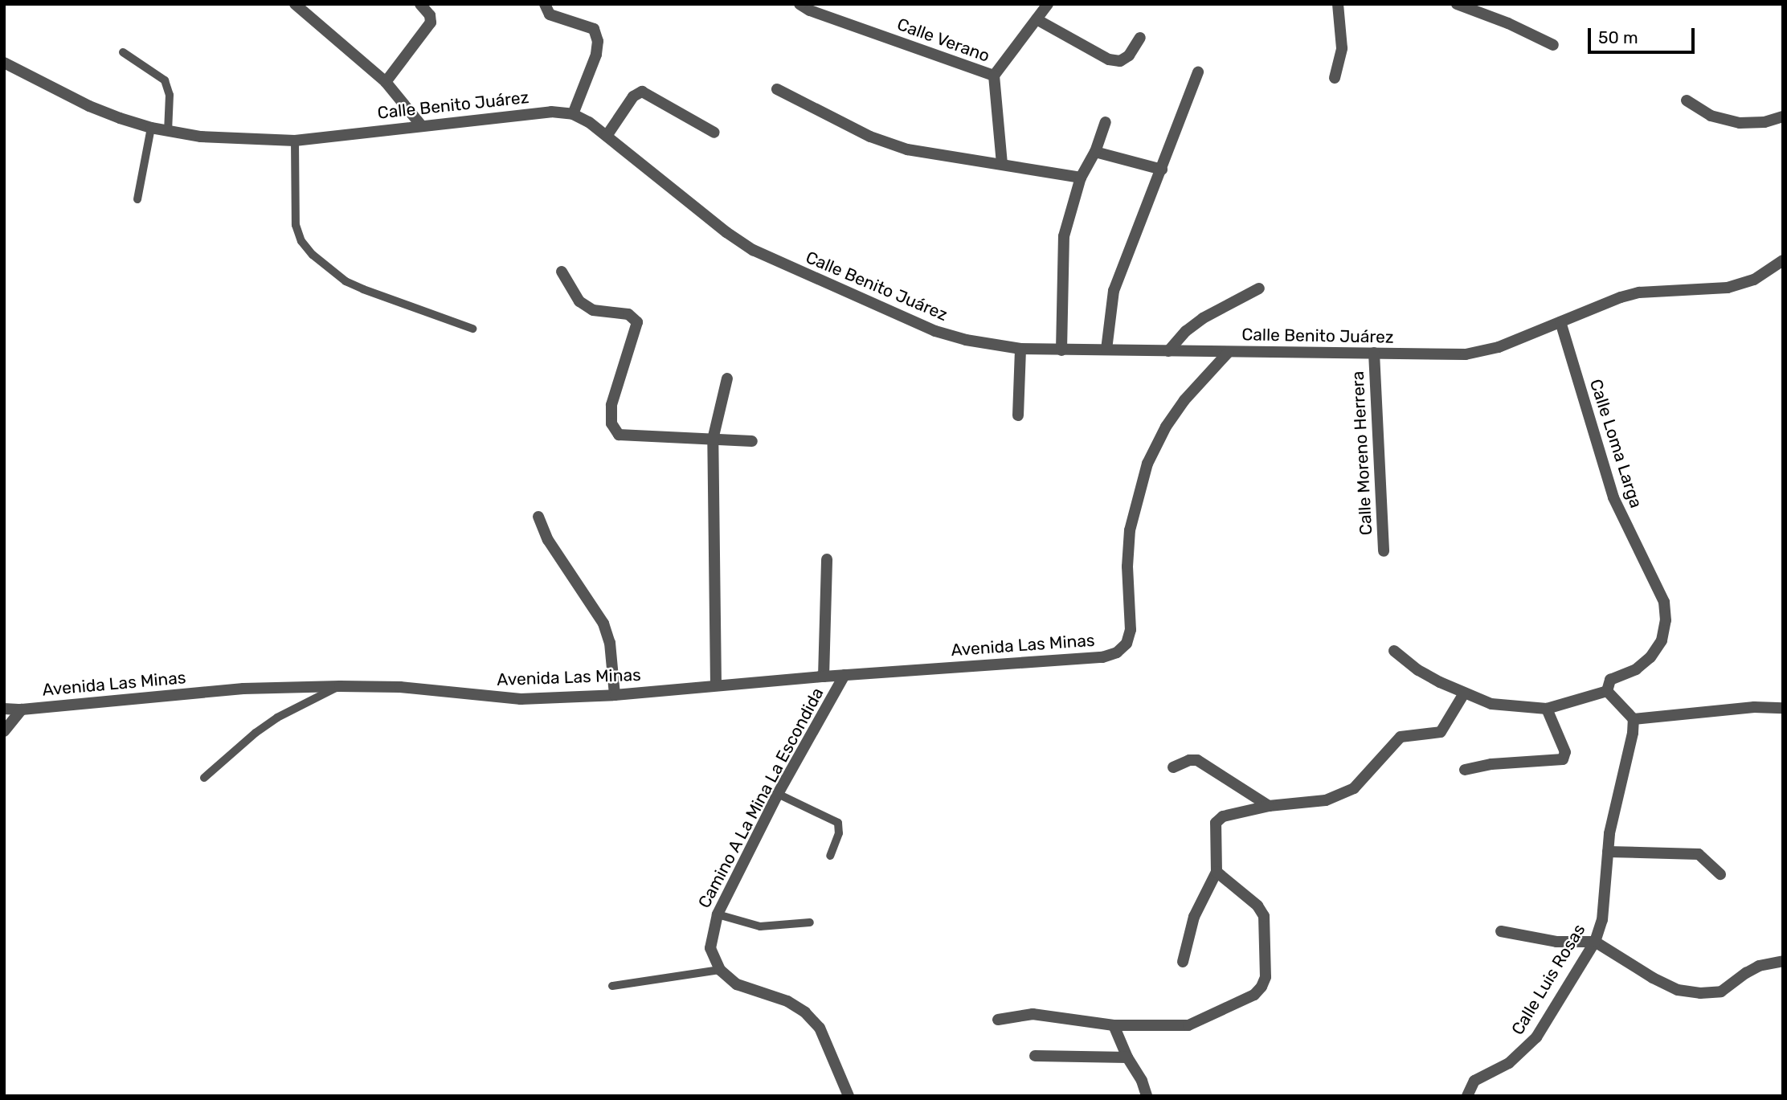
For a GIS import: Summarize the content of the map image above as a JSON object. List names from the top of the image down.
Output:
{
  "streets": {
    "street": [
      "Calle Verano",
      "Calle Benito Juárez",
      "Calle Loma Larga",
      "Calle Moreno Herrera",
      "Avenida Las Minas",
      "Camino A La Mina La Escondida",
      "Calle Luis Rosas"
    ]
  },
  "crossings": [
    ["Calle Benito Juárez", "Calle Loma Larga"],
    ["Calle Benito Juárez", "Calle Moreno Herrera"],
    ["Calle Benito Juárez", "Avenida Las Minas"],
    ["Avenida Las Minas", "Camino A La Mina La Escondida"]
  ],
  "scale_bar": "50 m"
}
